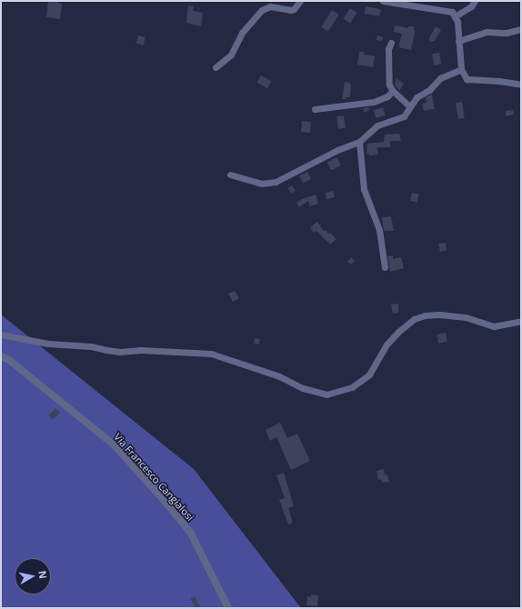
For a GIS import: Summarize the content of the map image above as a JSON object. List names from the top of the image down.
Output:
{
  "streets": {
    "street": ["Via Francesco Cangialosi"]
  },
  "north": "right"
}
